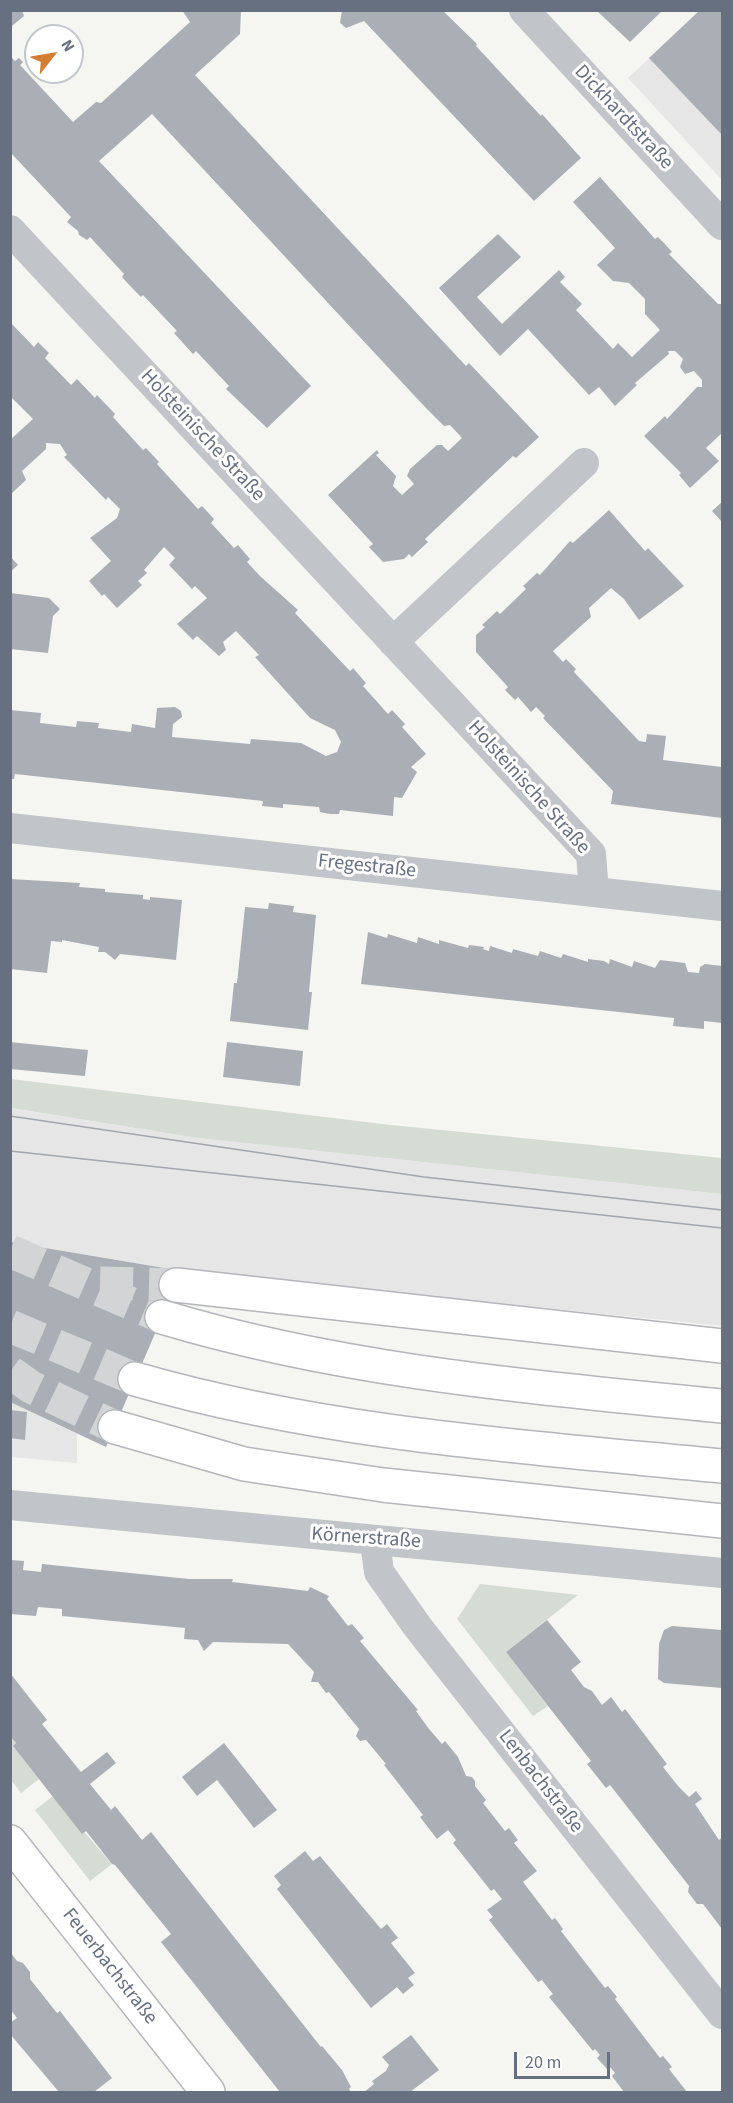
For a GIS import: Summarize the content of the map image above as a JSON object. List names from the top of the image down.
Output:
{
  "streets": {
    "main road": ["Feuerbachstraße"],
    "street": [
      "Dickhardtstraße",
      "Holsteinische Straße",
      "Fregestraße",
      "Körnerstraße",
      "Lenbachstraße"
    ]
  },
  "crossings": [
    ["Holsteinische Straße", "Fregestraße"],
    ["Körnerstraße", "Lenbachstraße"]
  ],
  "scale_bar": "20 m",
  "north": "top right"
}
